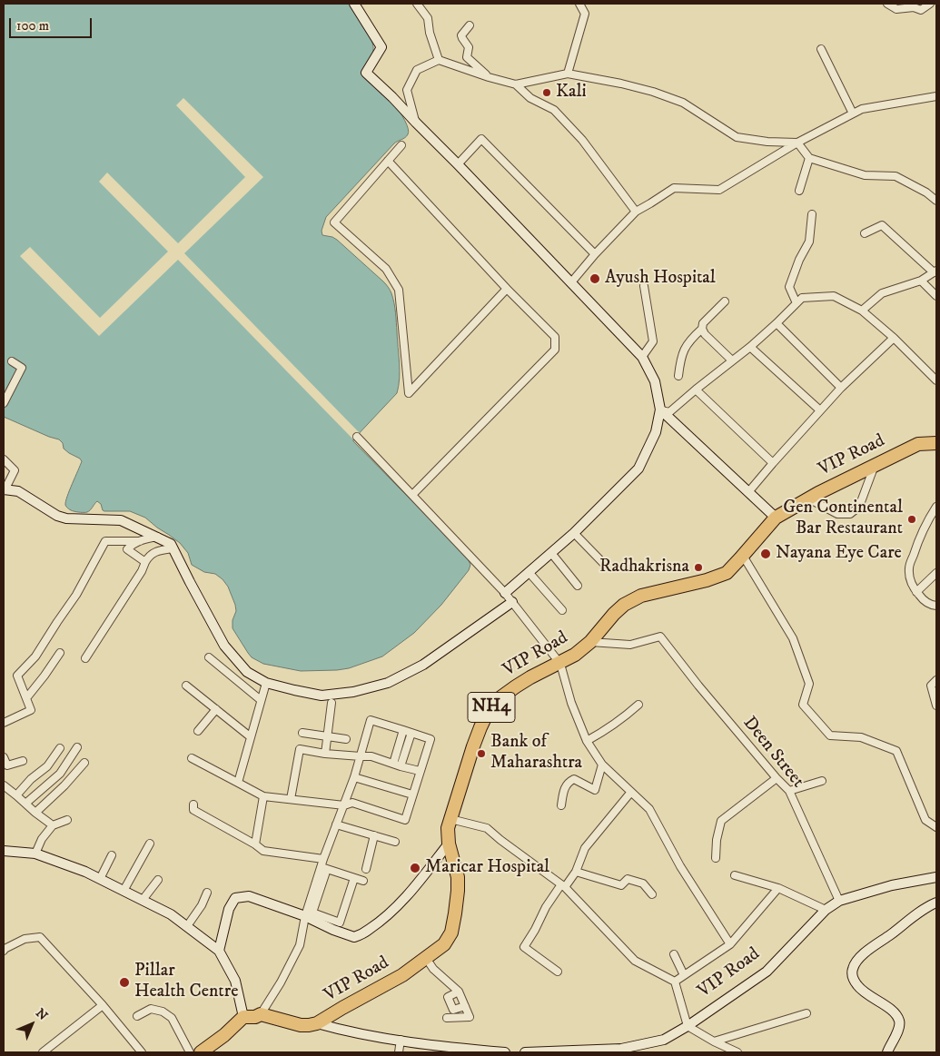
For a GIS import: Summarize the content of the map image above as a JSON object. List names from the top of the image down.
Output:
{
  "streets": {
    "highway": ["VIP Road", "NH4"],
    "street": ["Deen Street"]
  },
  "crossings": [
    ["VIP Road", "Deen Street"]
  ],
  "places": [
    "Kali",
    "Ayush Hospital",
    "Gen Continental Bar Restaurant",
    "Nayana Eye Care",
    "Radhakrisna",
    "Bank of Maharashtra",
    "Maricar Hospital",
    "Pillar Health Centre"
  ],
  "scale_bar": "100 m",
  "north": "top right"
}
